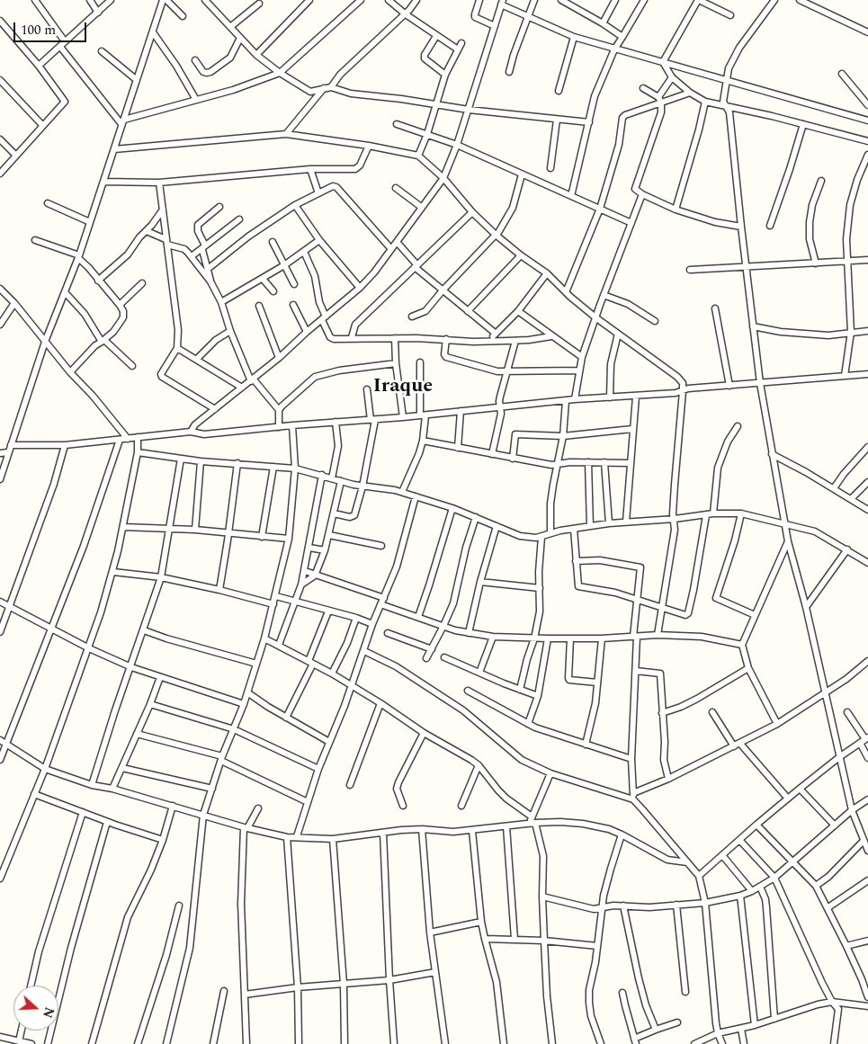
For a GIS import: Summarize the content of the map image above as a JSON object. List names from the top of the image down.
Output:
{
  "districts": ["Iraque"],
  "scale_bar": "100 m",
  "north": "right"
}
